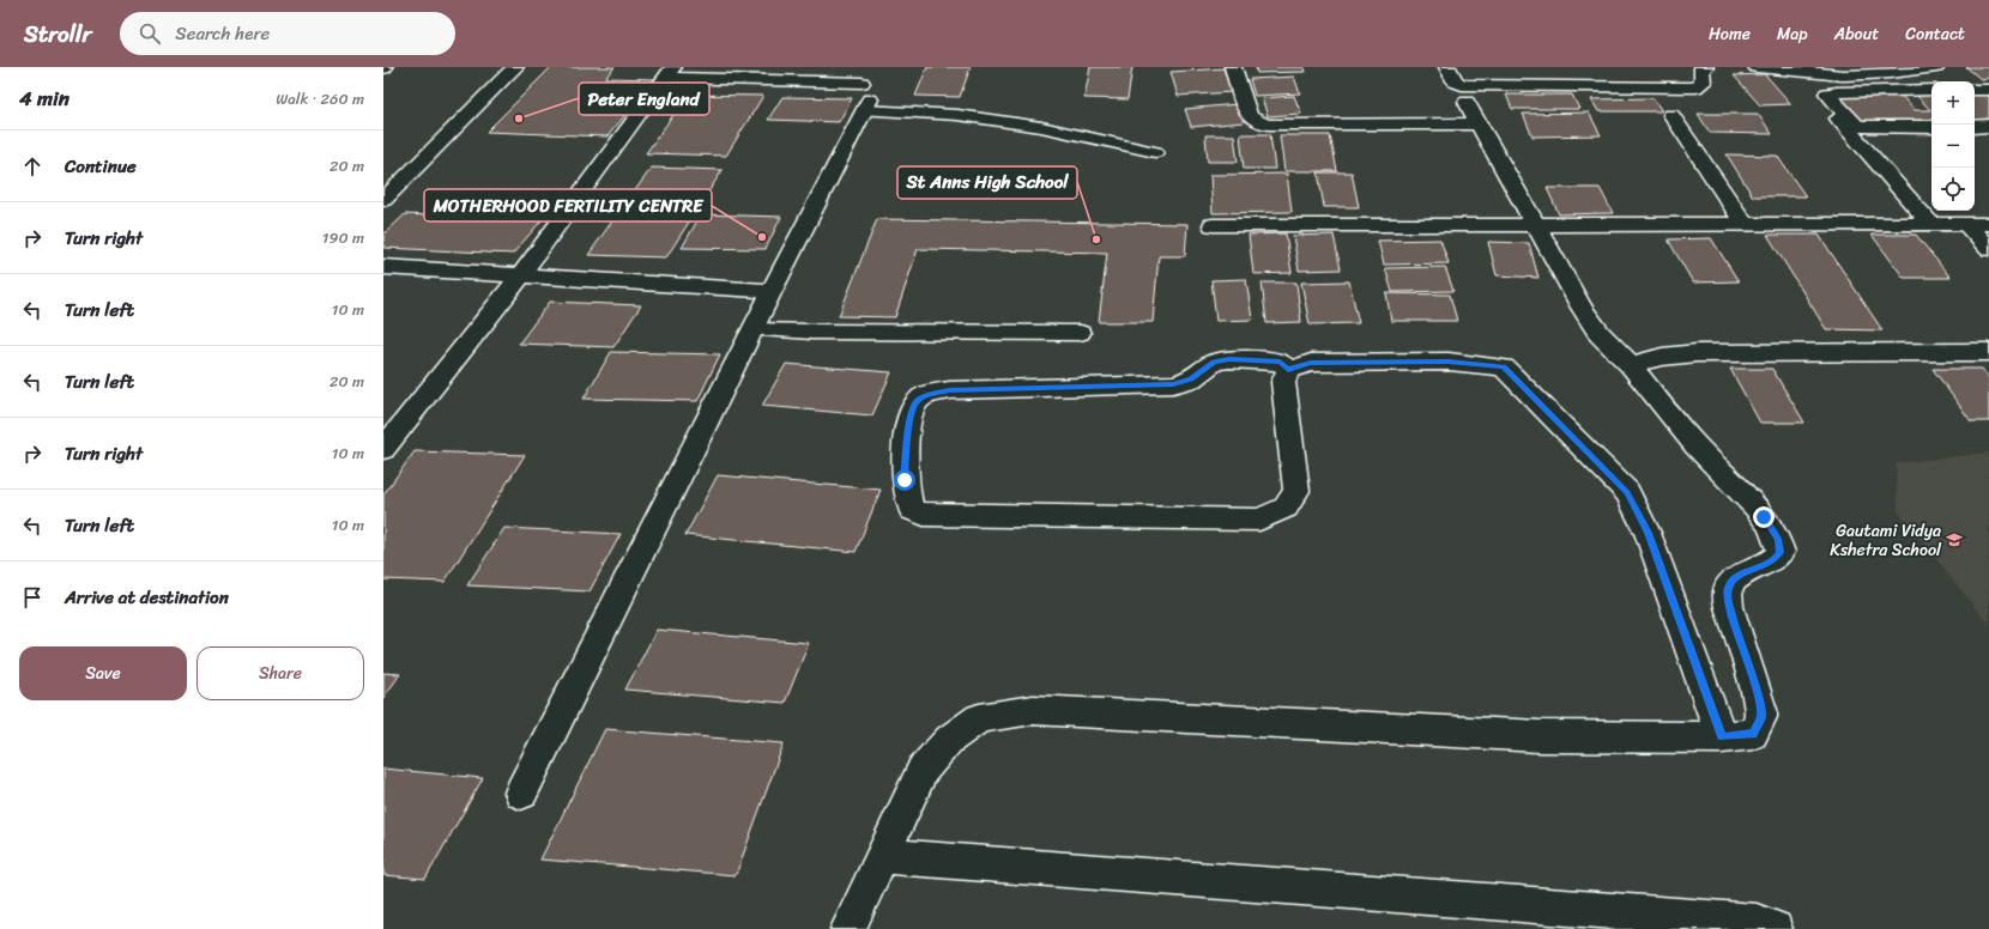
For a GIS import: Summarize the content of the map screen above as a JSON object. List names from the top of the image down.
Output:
{
  "places": {
    "other": ["Peter England", "MOTHERHOOD FERTILITY CENTRE", "St Anns High School"],
    "school or university": ["Gautami Vidya Kshetra School"]
  },
  "page": {
    "header": "Strollr",
    "search": "Search here",
    "nav": [
      "Home",
      "Map",
      "About",
      "Contact"
    ],
    "heading": ["4 min", "Walk · 260 m"],
    "map_buttons": ["+", "−"],
    "list": [
      ["Continue", "20 m"],
      ["Turn right", "190 m"],
      ["Turn left", "10 m"],
      ["Turn left", "20 m"],
      ["Turn right", "10 m"],
      ["Turn left", "10 m"],
      "Arrive at destination"
    ],
    "buttons": ["Save", "Share"]
  }
}
